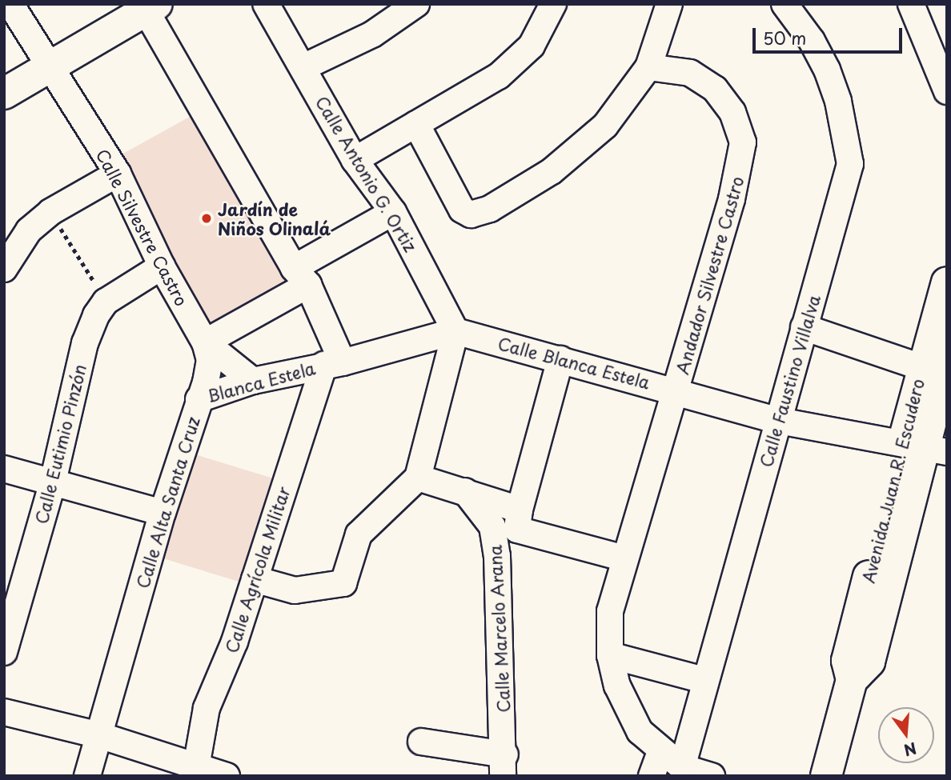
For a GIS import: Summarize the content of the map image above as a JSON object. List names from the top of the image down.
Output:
{
  "streets": {
    "main road": ["Avenida Juan R. Escudero"],
    "street": [
      "Calle Antonio G. Ortiz",
      "Calle Silvestre Castro",
      "Andador Silvestre Castro",
      "Calle Blanca Estela",
      "Calle Faustino Villalva",
      "Blanca Estela",
      "Calle Eutimio Pinzón",
      "Calle Alta Santa Cruz",
      "Calle Agrícola Militar",
      "Calle Marcelo Arana"
    ]
  },
  "crossings": [
    ["Calle Antonio G. Ortiz", "Calle Blanca Estela"],
    ["Calle Silvestre Castro", "Blanca Estela"],
    ["Calle Silvestre Castro", "Calle Eutimio Pinzón"],
    ["Calle Silvestre Castro", "Calle Alta Santa Cruz"],
    ["Andador Silvestre Castro", "Calle Blanca Estela"],
    ["Andador Silvestre Castro", "Calle Faustino Villalva"],
    ["Calle Blanca Estela", "Calle Faustino Villalva"],
    ["Calle Blanca Estela", "Avenida Juan R. Escudero"],
    ["Blanca Estela", "Calle Alta Santa Cruz"],
    ["Blanca Estela", "Calle Agrícola Militar"]
  ],
  "places": ["Jardín de Niños Olinalá"],
  "scale_bar": "50 m",
  "north": "bottom"
}
